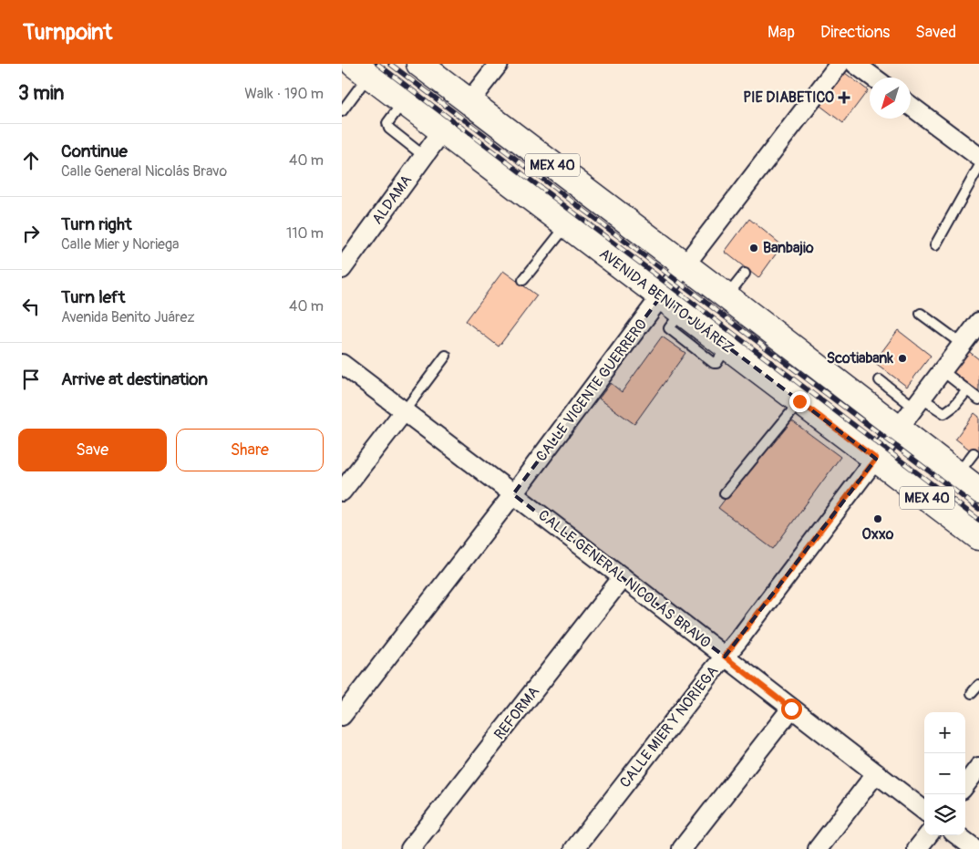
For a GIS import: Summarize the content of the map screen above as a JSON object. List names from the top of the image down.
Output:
{
  "streets": {
    "main road": ["MEX 40", "AVENIDA BENITO JUÁREZ"],
    "street": [
      "ALDAMA",
      "CALLE VICENTE GUERRERO",
      "CALLE GENERAL NICOLÁS BRAVO",
      "REFORMA",
      "CALLE MIER Y NORIEGA"
    ]
  },
  "crossings": [
    ["MEX 40", "CALLE VICENTE GUERRERO"],
    ["MEX 40", "CALLE MIER Y NORIEGA"],
    ["ALDAMA", "AVENIDA BENITO JUÁREZ"],
    ["AVENIDA BENITO JUÁREZ", "CALLE VICENTE GUERRERO"],
    ["AVENIDA BENITO JUÁREZ", "CALLE MIER Y NORIEGA"],
    ["CALLE VICENTE GUERRERO", "CALLE GENERAL NICOLÁS BRAVO"],
    ["CALLE GENERAL NICOLÁS BRAVO", "REFORMA"],
    ["CALLE GENERAL NICOLÁS BRAVO", "CALLE MIER Y NORIEGA"]
  ],
  "places": {
    "health": ["PIE DIABETICO"],
    "other": ["Banbajio", "Scotiabank", "Oxxo"]
  },
  "north": "bottom left",
  "page": {
    "header": "Turnpoint",
    "nav": ["Map", "Directions", "Saved"],
    "heading": ["3 min", "Walk · 190 m"],
    "list": [
      ["Continue", "Calle General Nicolás Bravo", "40 m"],
      ["Turn right", "Calle Mier y Noriega", "110 m"],
      ["Turn left", "Avenida Benito Juárez", "40 m"],
      "Arrive at destination"
    ],
    "buttons": ["Save", "Share"],
    "map_buttons": ["+", "−"]
  }
}
